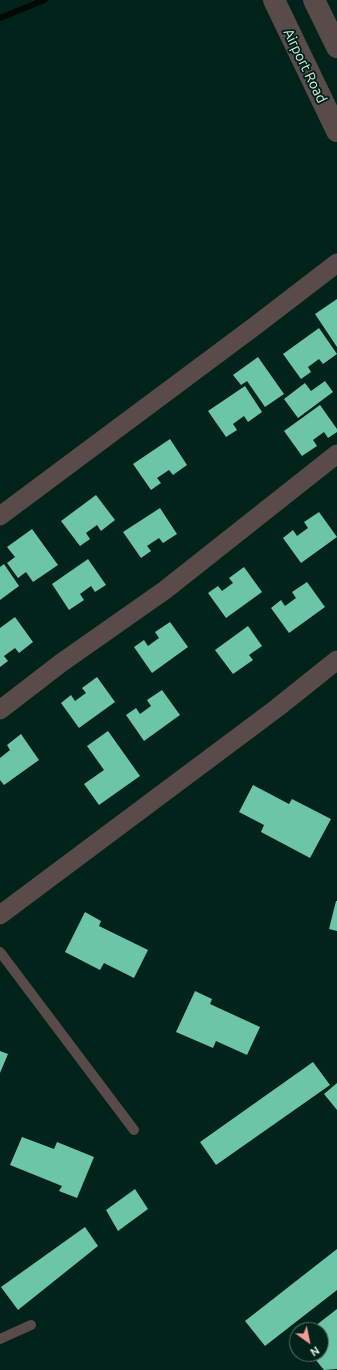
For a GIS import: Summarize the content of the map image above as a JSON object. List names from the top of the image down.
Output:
{
  "streets": {
    "street": ["Airport Road"]
  },
  "north": "bottom right"
}
